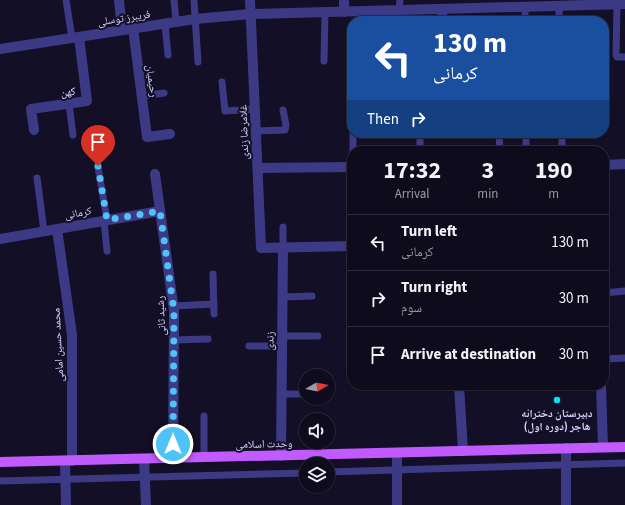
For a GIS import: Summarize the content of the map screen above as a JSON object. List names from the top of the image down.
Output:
{
  "streets": {
    "main road": ["وحدت اسلامی"],
    "street": [
      "فریبرز توسلی",
      "رحیمیان",
      "کهن",
      "غلامرضا زندی",
      "کرمانی",
      "رشید ثانی",
      "زندی",
      "محمد حسین امامی"
    ]
  },
  "crossings": [
    ["فریبرز توسلی", "رحیمیان"],
    ["فریبرز توسلی", "کهن"],
    ["فریبرز توسلی", "غلامرضا زندی"],
    ["غلامرضا زندی", "زندی"],
    ["کرمانی", "رشید ثانی"],
    ["کرمانی", "محمد حسین امامی"],
    ["رشید ثانی", "وحدت اسلامی"],
    ["زندی", "وحدت اسلامی"],
    ["محمد حسین امامی", "وحدت اسلامی"]
  ],
  "places": ["دبیرستان دخترانه هاجر (دوره اول)"],
  "north": "right",
  "page": {
    "turn": ["130 m", "کرمانی"],
    "then": "Then",
    "eta": [
      "17:32",
      "Arrival",
      "3",
      "min",
      "190",
      "m"
    ],
    "list": [
      {
        "name": "Turn left",
        "note": "کرمانی",
        "value": "130 m"
      },
      {
        "name": "Turn right",
        "note": "سوم",
        "value": "30 m"
      },
      {
        "name": "Arrive at destination",
        "value": "30 m"
      }
    ]
  }
}
